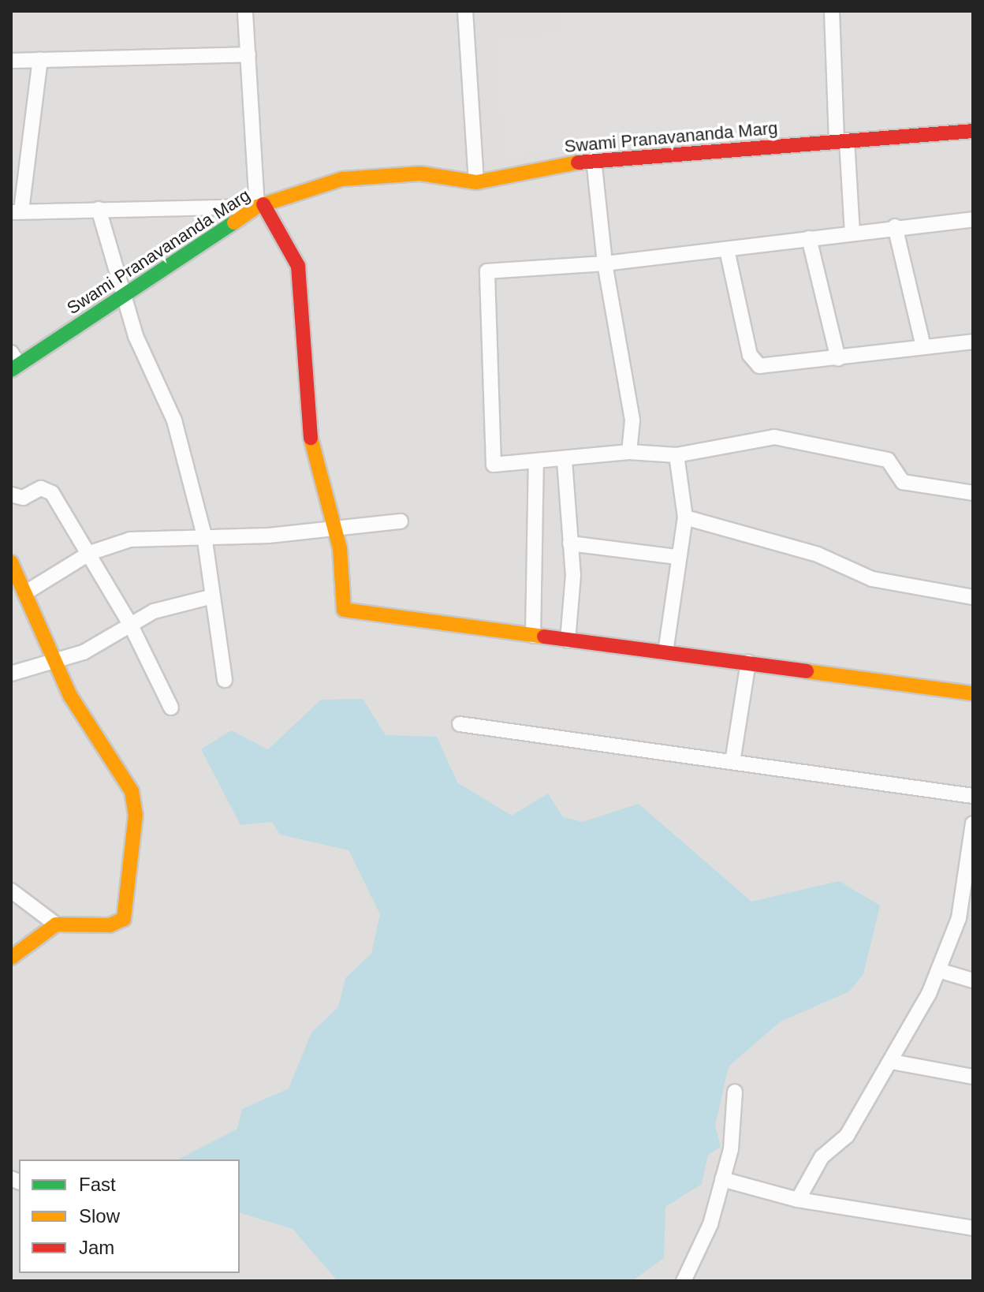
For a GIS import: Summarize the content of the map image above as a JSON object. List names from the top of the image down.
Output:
{
  "streets": {
    "street": ["Swami Pranavananda Marg"]
  },
  "legend": ["Fast", "Slow", "Jam"]
}
